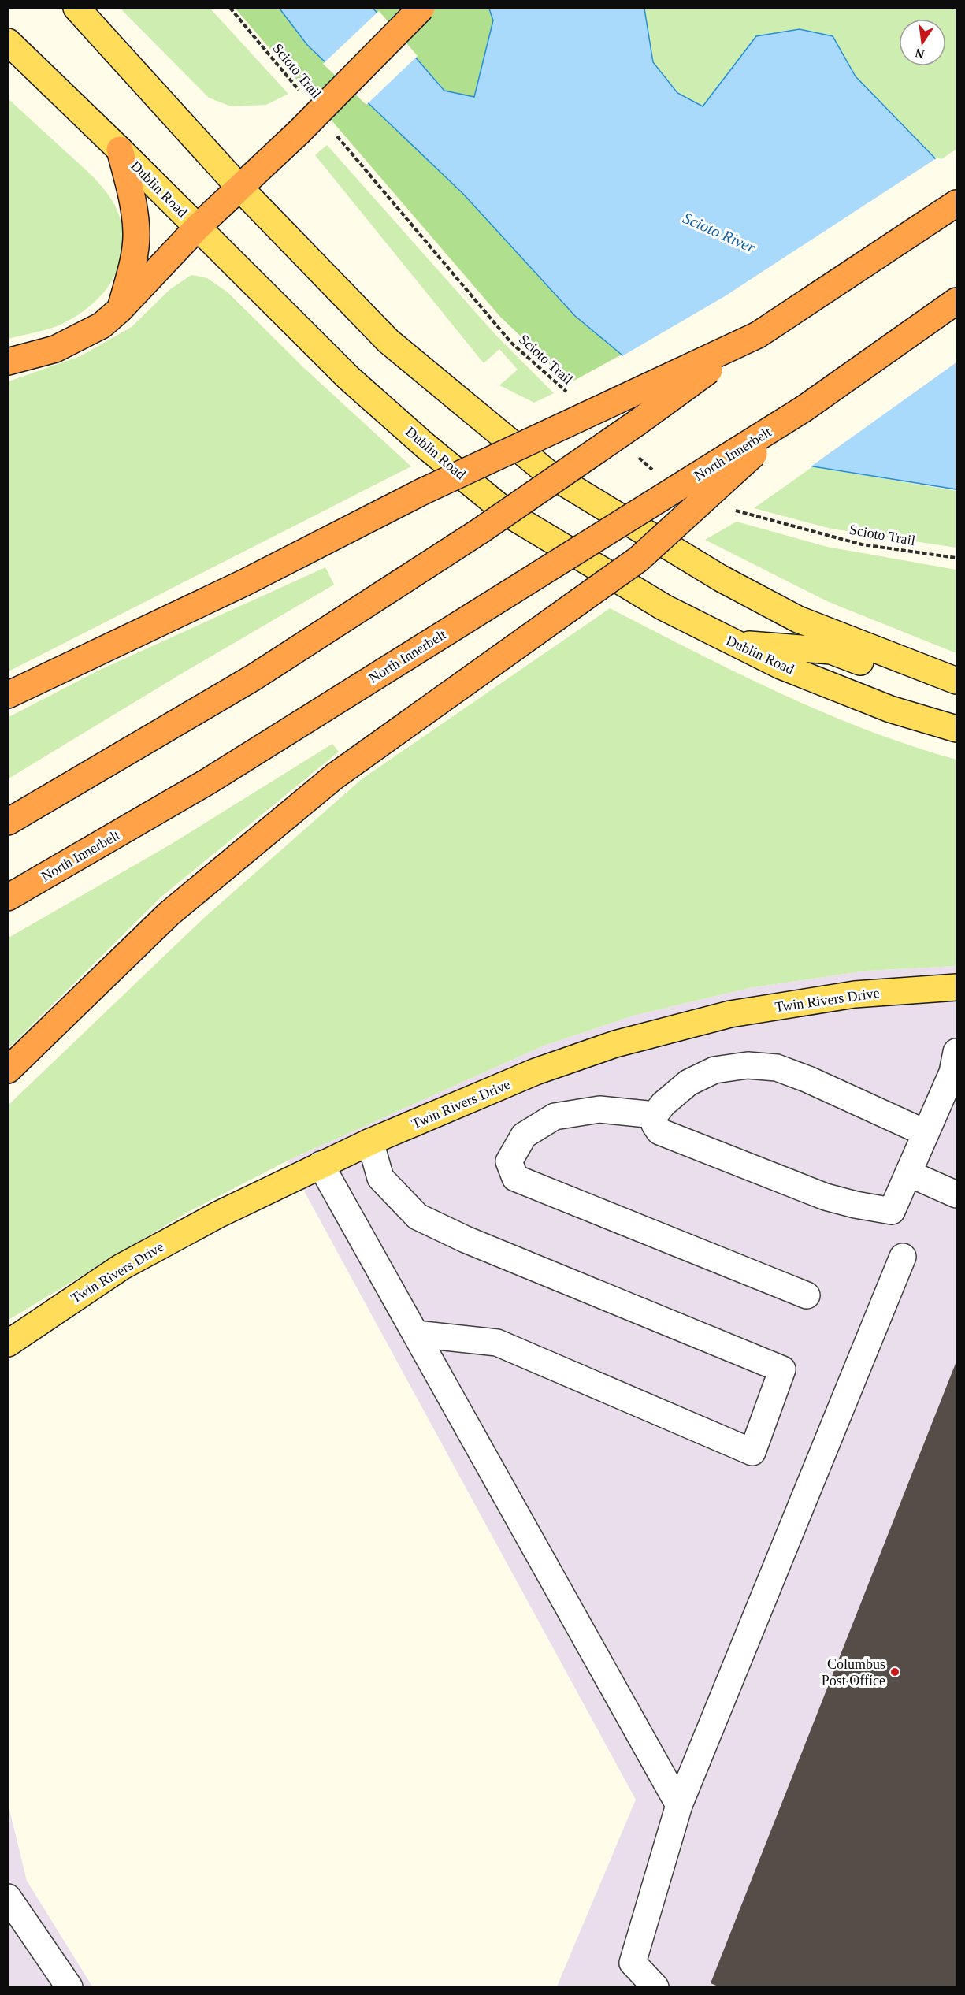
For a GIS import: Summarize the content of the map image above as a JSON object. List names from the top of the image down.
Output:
{
  "streets": {
    "highway": ["North Innerbelt"],
    "main road": ["Dublin Road", "Twin Rivers Drive"],
    "path": ["Scioto Trail"]
  },
  "water": ["Scioto River"],
  "places": ["Columbus Post Office"],
  "north": "bottom"
}
